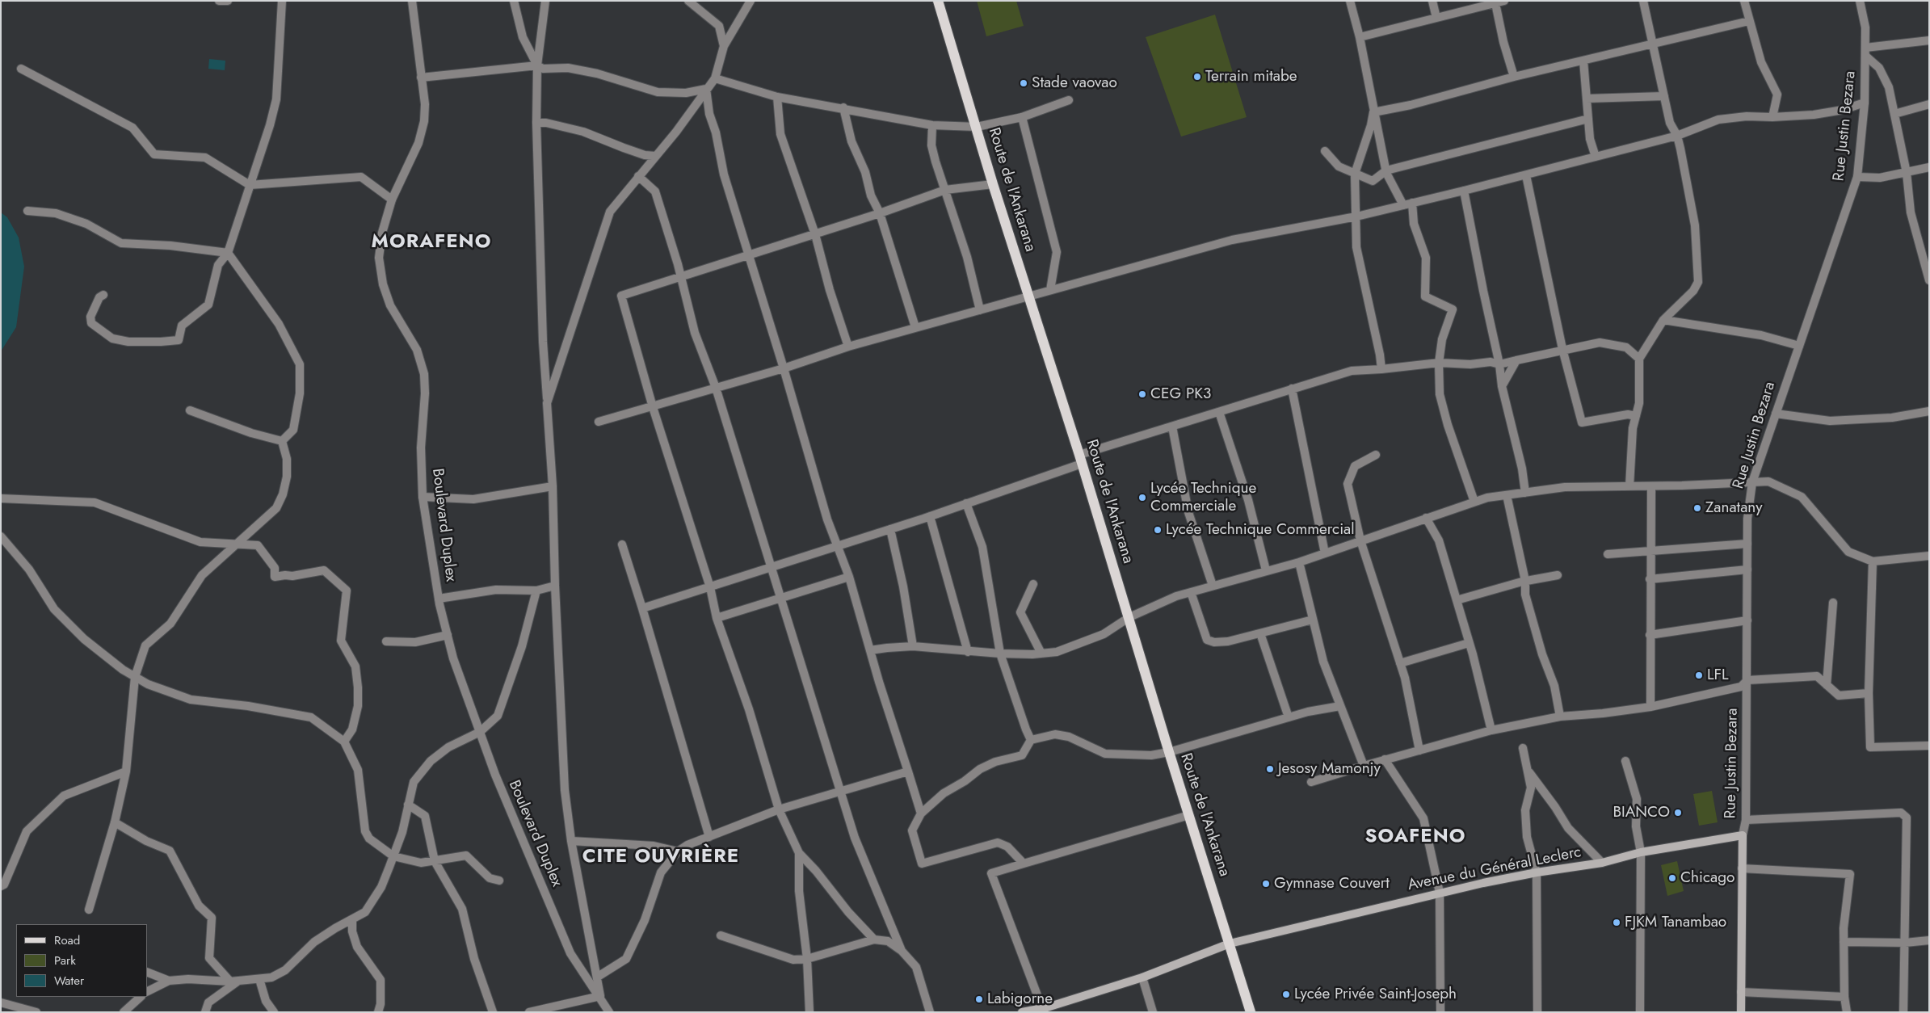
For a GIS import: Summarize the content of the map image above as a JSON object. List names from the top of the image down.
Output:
{
  "streets": {
    "main road": ["Rue Justin Bezara", "Route de l'Ankarana", "Avenue du Général Leclerc"],
    "street": ["Boulevard Duplex"]
  },
  "crossings": [
    ["Rue Justin Bezara", "Avenue du Général Leclerc"],
    ["Route de l'Ankarana", "Avenue du Général Leclerc"]
  ],
  "districts": ["MORAFENO", "SOAFENO", "CITE OUVRIÈRE"],
  "places": [
    "Terrain mitabe",
    "Stade vaovao",
    "CEG PK3",
    "Lycée Technique Commerciale",
    "Zanatany",
    "Lycée Technique Commercial",
    "LFL",
    "Jesosy Mamonjy",
    "BIANCO",
    "Chicago",
    "Gymnase Couvert",
    "FJKM Tanambao",
    "Lycée Privée Saint-Joseph",
    "Labigorne"
  ],
  "legend": ["Road", "Park", "Water"]
}
